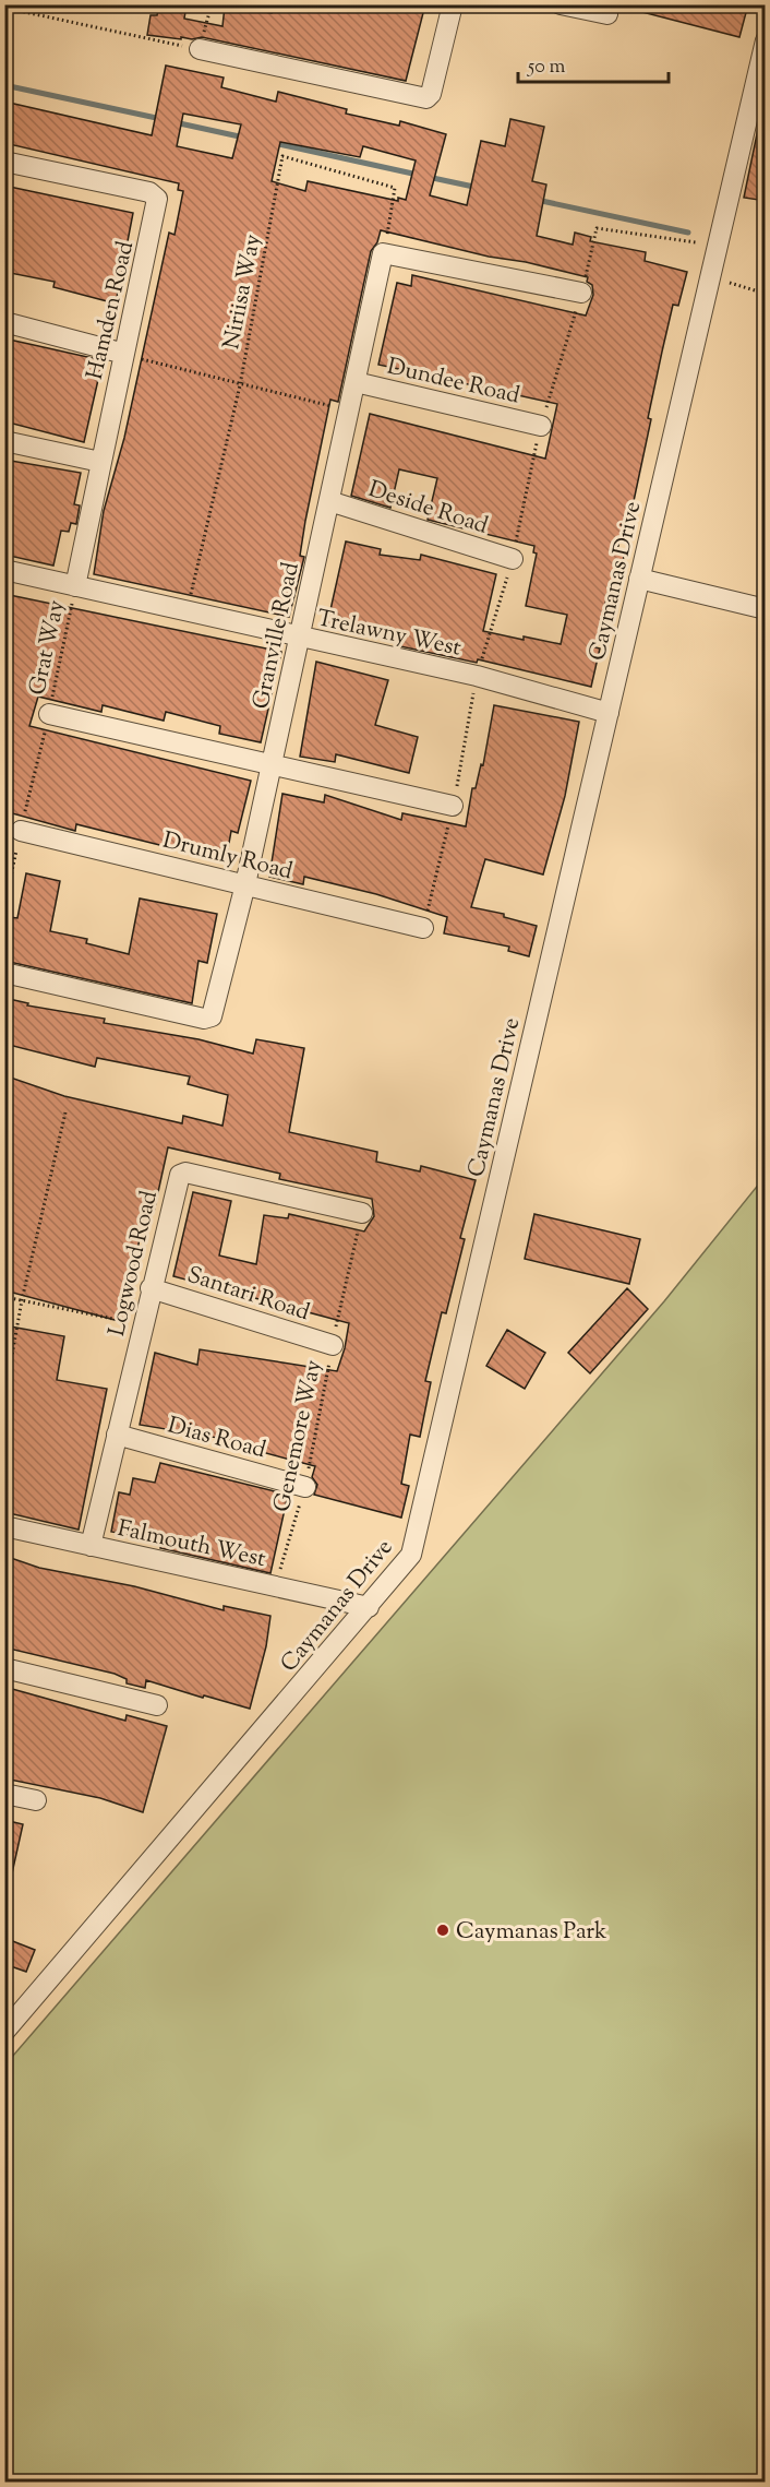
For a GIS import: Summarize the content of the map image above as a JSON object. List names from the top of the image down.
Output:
{
  "streets": {
    "street": [
      "Hamden Road",
      "Dundee Road",
      "Deside Road",
      "Caymanas Drive",
      "Trelawny West",
      "Granville Road",
      "Drumly Road",
      "Logwood Road",
      "Santari Road",
      "Dias Road",
      "Falmouth West"
    ],
    "path": ["Niriisa Way", "Grat Way", "Genemore Way"]
  },
  "crossings": [
    ["Niriisa Way", "Trelawny West"],
    ["Niriisa Way", "Granville Road"],
    ["Hamden Road", "Trelawny West"],
    ["Hamden Road", "Grat Way"],
    ["Dundee Road", "Granville Road"],
    ["Deside Road", "Granville Road"],
    ["Caymanas Drive", "Trelawny West"],
    ["Caymanas Drive", "Falmouth West"],
    ["Trelawny West", "Granville Road"],
    ["Trelawny West", "Grat Way"],
    ["Granville Road", "Drumly Road"],
    ["Grat Way", "Drumly Road"],
    ["Logwood Road", "Santari Road"],
    ["Logwood Road", "Genemore Way"],
    ["Logwood Road", "Dias Road"],
    ["Logwood Road", "Falmouth West"],
    ["Santari Road", "Genemore Way"],
    ["Genemore Way", "Dias Road"],
    ["Genemore Way", "Falmouth West"]
  ],
  "places": ["Caymanas Park"],
  "scale_bar": "50 m"
}
